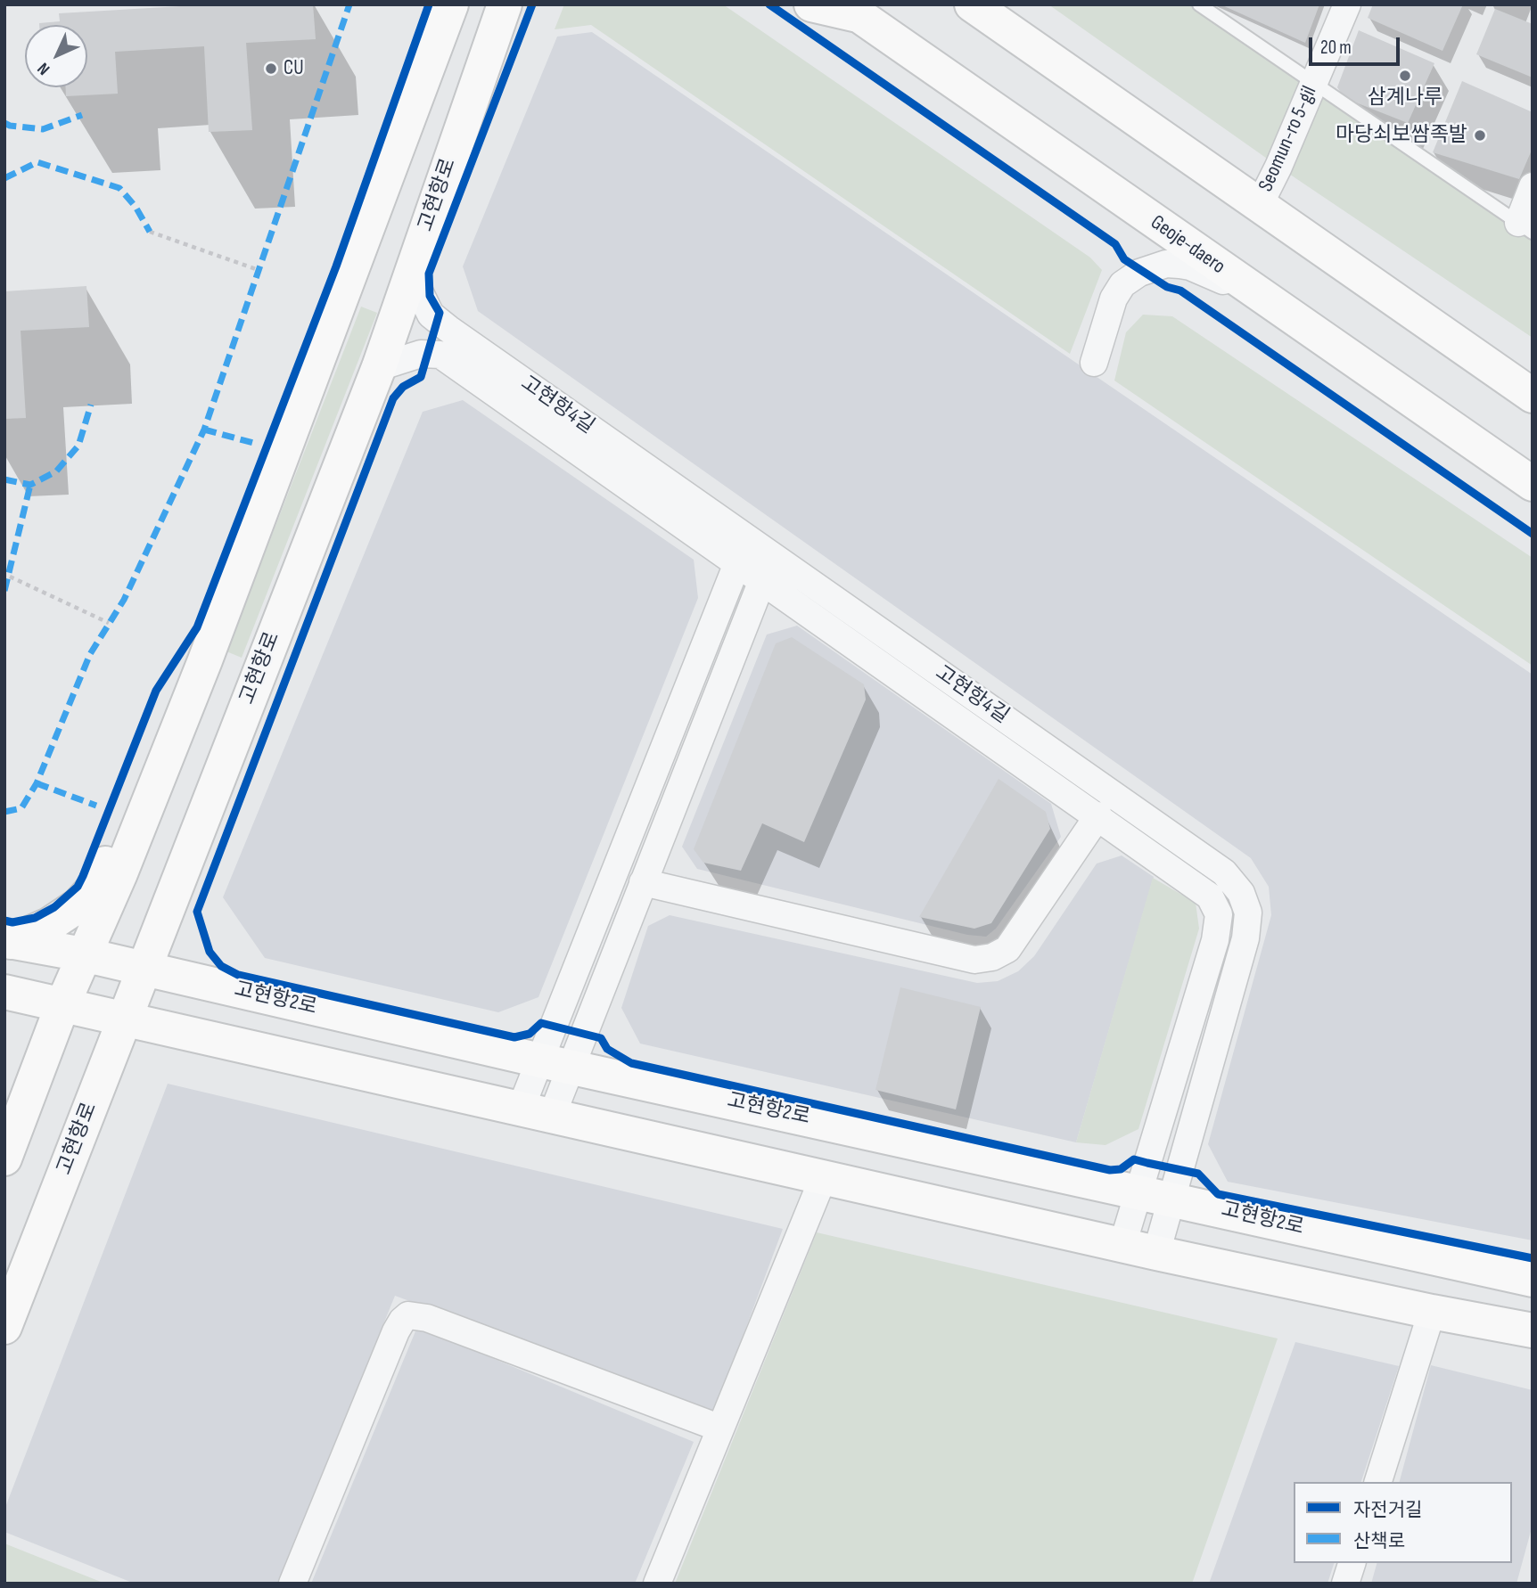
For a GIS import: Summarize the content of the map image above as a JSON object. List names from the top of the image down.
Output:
{
  "streets": {
    "street": [
      "Seomun-ro 5-gil",
      "고현항로",
      "Geoje-daero",
      "고현항4길",
      "고현항2로"
    ]
  },
  "crossings": [
    ["고현항로", "고현항4길"],
    ["고현항로", "고현항2로"],
    ["고현항4길", "고현항2로"]
  ],
  "places": ["CU", "삼계나루", "마당쇠보쌈족발"],
  "legend": ["자전거길", "산책로"],
  "scale_bar": "20 m",
  "north": "bottom left"
}
